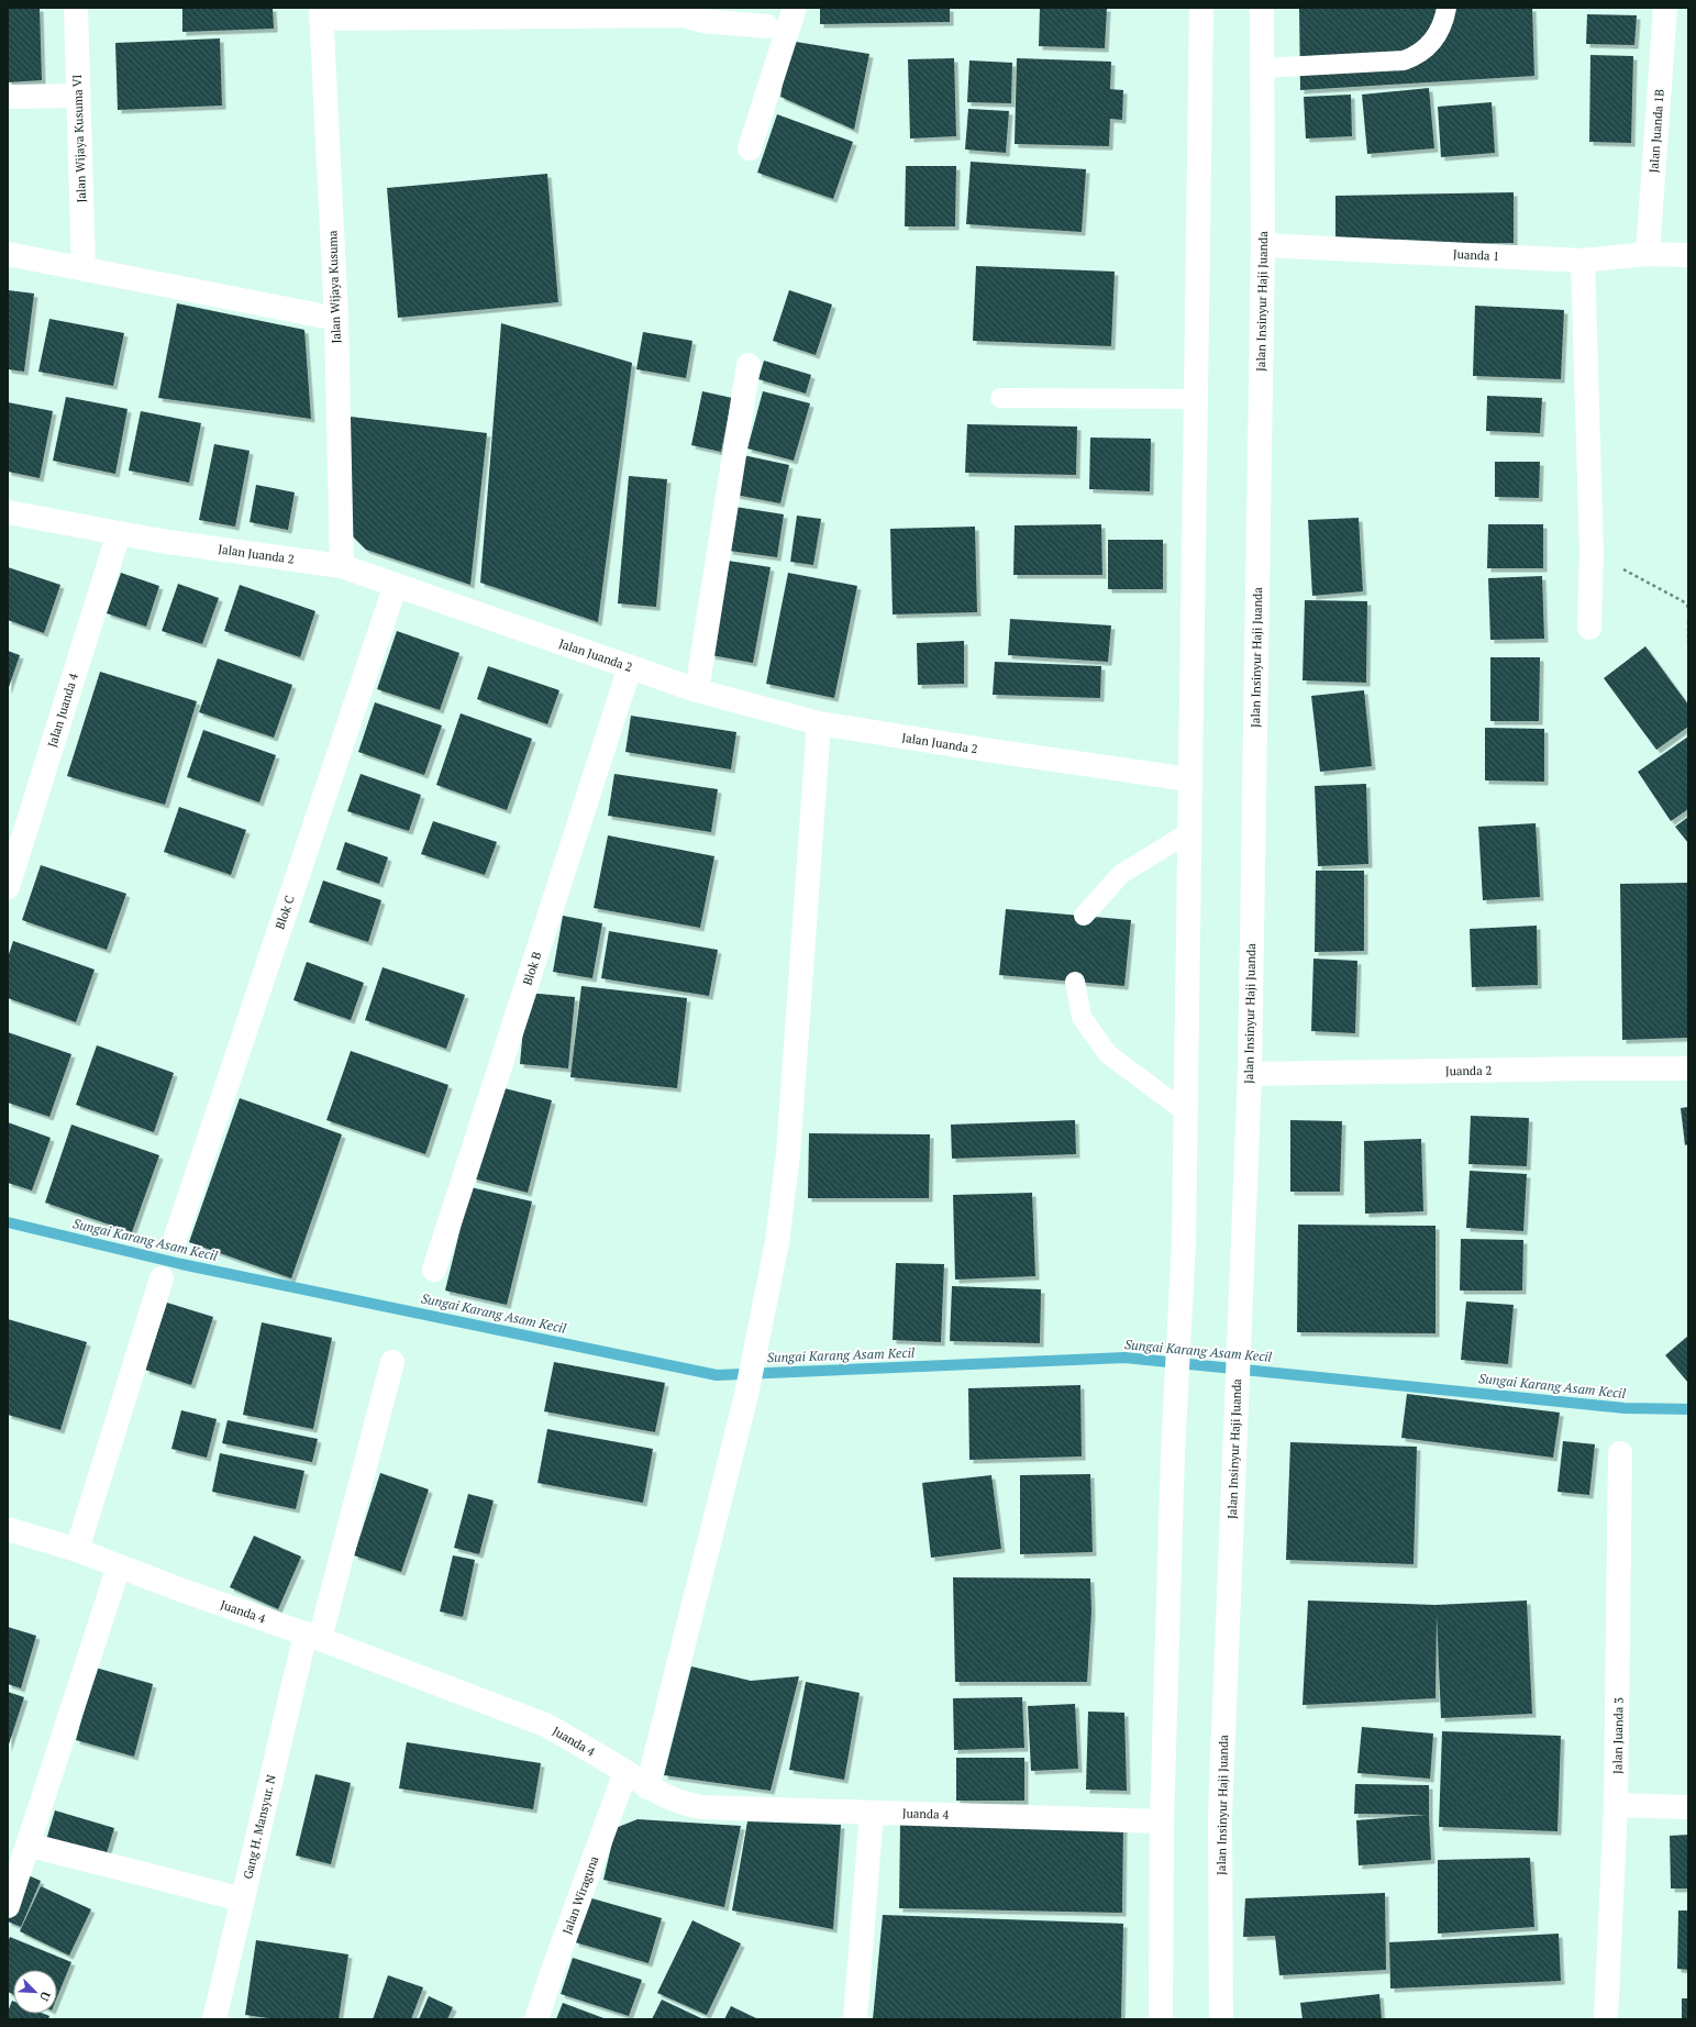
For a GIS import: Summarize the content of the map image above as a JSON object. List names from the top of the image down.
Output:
{
  "streets": {
    "main road": [
      "Jalan Juanda 1B",
      "Jalan Wijaya Kusuma VI",
      "Juanda 1",
      "Jalan Wijaya Kusuma",
      "Jalan Insinyur Haji Juanda",
      "Jalan Juanda 2",
      "Jalan Juanda 4",
      "Blok C",
      "Blok B",
      "Juanda 2",
      "Juanda 4",
      "Jalan Juanda 3",
      "Gang H. Mansyur. N",
      "Jalan Wiraguna"
    ]
  },
  "crossings": [
    ["Jalan Juanda 1B", "Juanda 1"],
    ["Juanda 1", "Jalan Insinyur Haji Juanda"],
    ["Jalan Wijaya Kusuma", "Jalan Juanda 2"],
    ["Jalan Insinyur Haji Juanda", "Juanda 2"],
    ["Jalan Juanda 2", "Jalan Juanda 4"],
    ["Jalan Juanda 2", "Blok C"],
    ["Jalan Juanda 2", "Blok B"],
    ["Juanda 4", "Gang H. Mansyur. N"],
    ["Juanda 4", "Jalan Wiraguna"]
  ],
  "water": ["Sungai Karang Asam Kecil"],
  "north": "bottom right"
}
